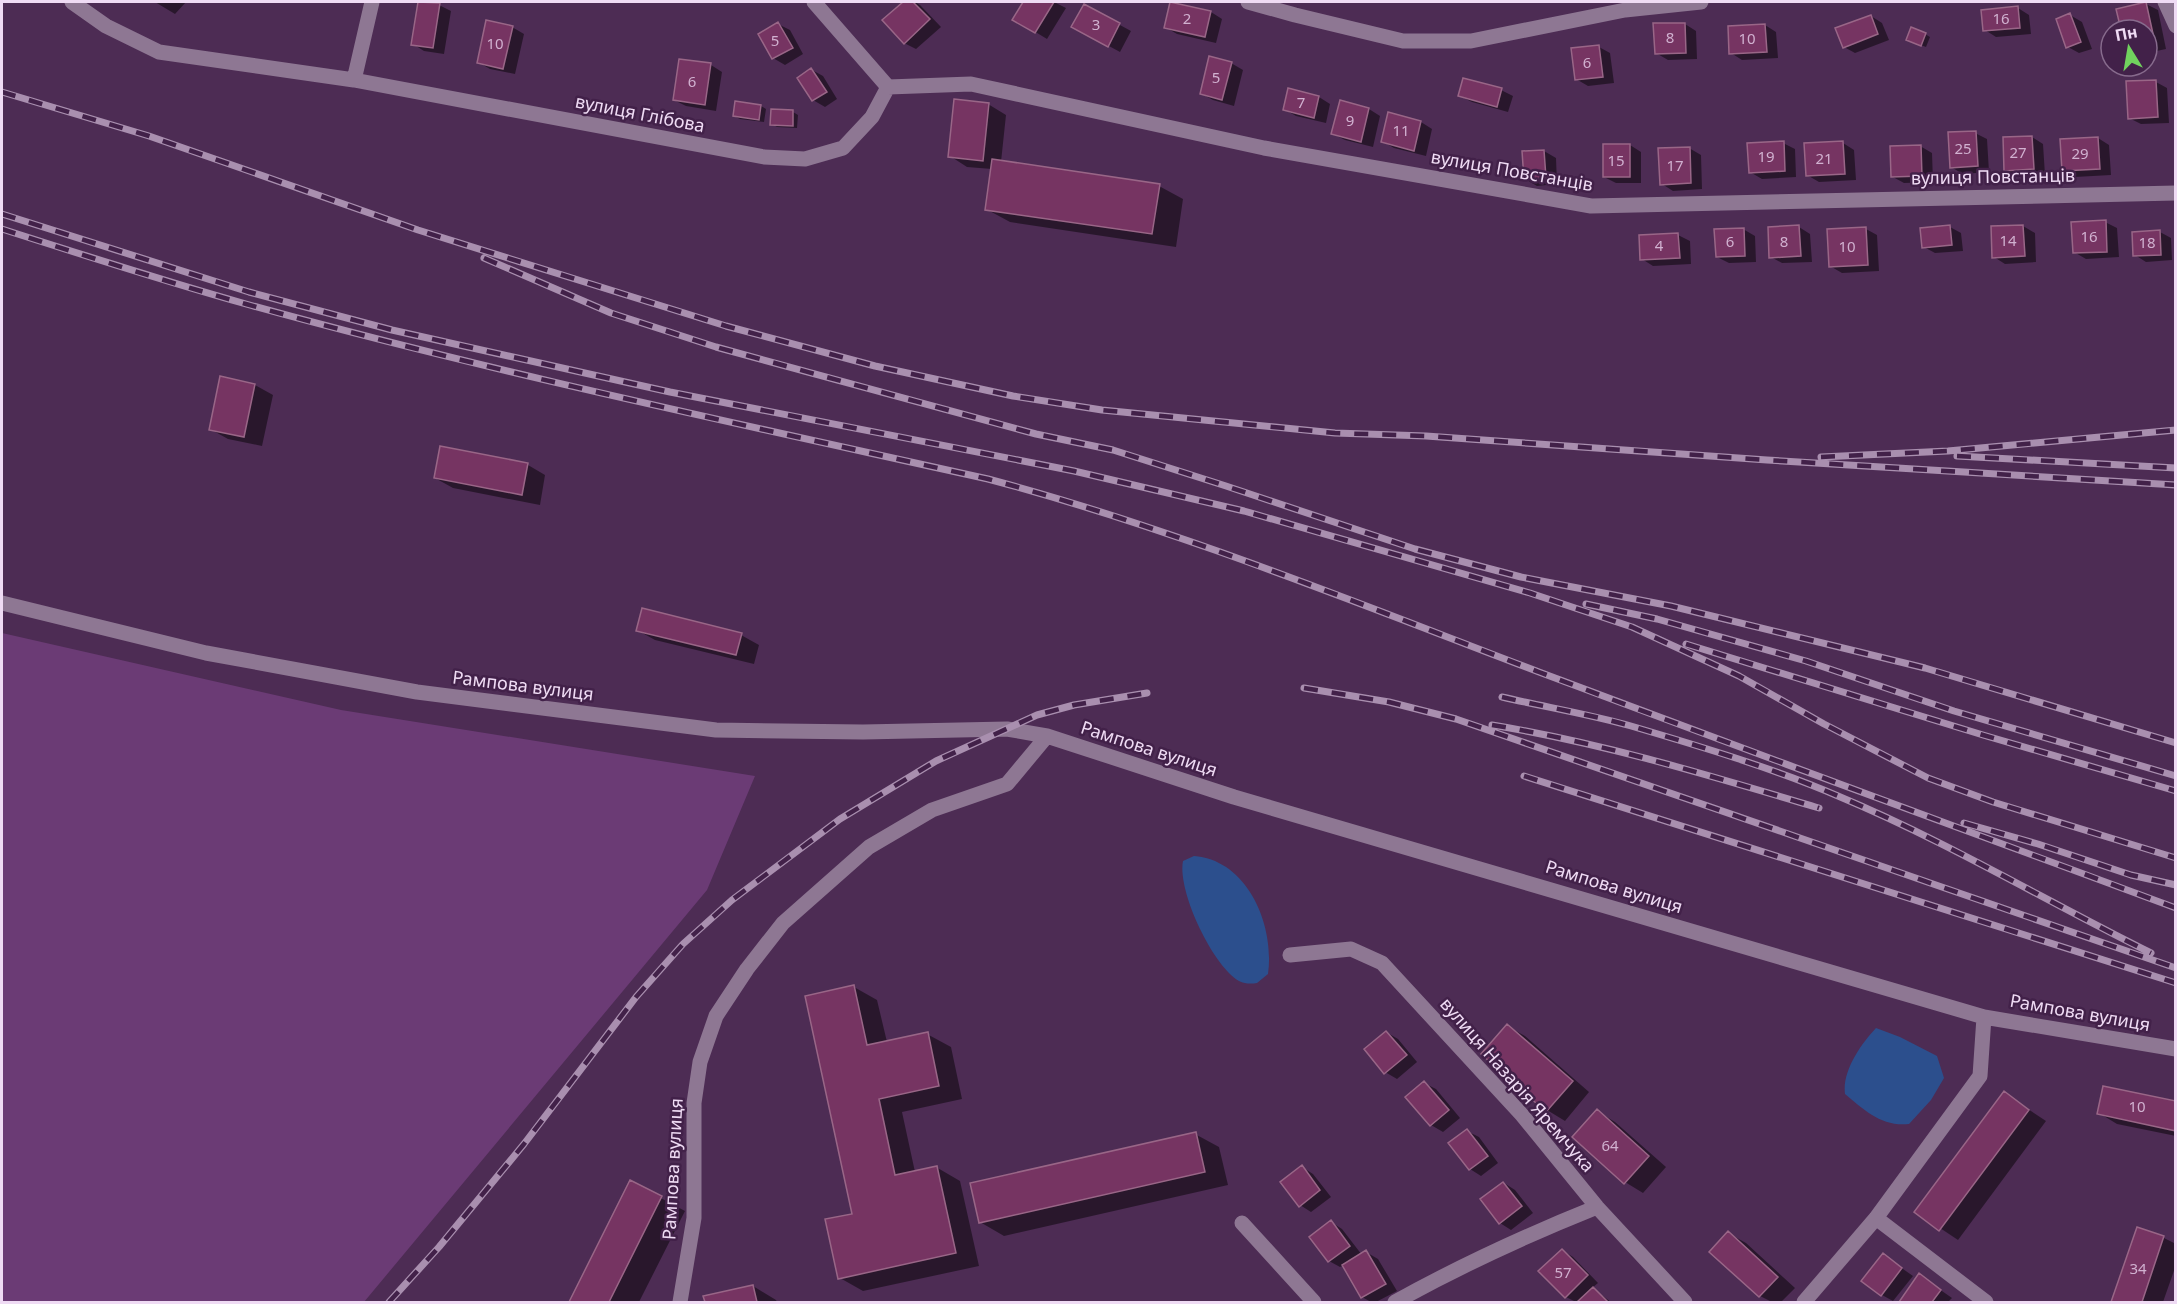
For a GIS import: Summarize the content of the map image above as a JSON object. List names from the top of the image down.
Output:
{
  "streets": {
    "street": [
      "вулиця Глібова",
      "вулиця Повстанців",
      "Рампова вулиця",
      "вулиця Назарія Яремчука"
    ]
  },
  "crossings": [
    ["вулиця Глібова", "вулиця Повстанців"]
  ],
  "house_numbers": [
    "2",
    "16",
    "3",
    "8",
    "10",
    "5",
    "10",
    "6",
    "5",
    "6",
    "7",
    "9",
    "11",
    "25",
    "27",
    "29",
    "19",
    "21",
    "15",
    "17",
    "16",
    "14",
    "6",
    "8",
    "18",
    "4",
    "10",
    "10",
    "64",
    "34",
    "57"
  ],
  "north": "top"
}
